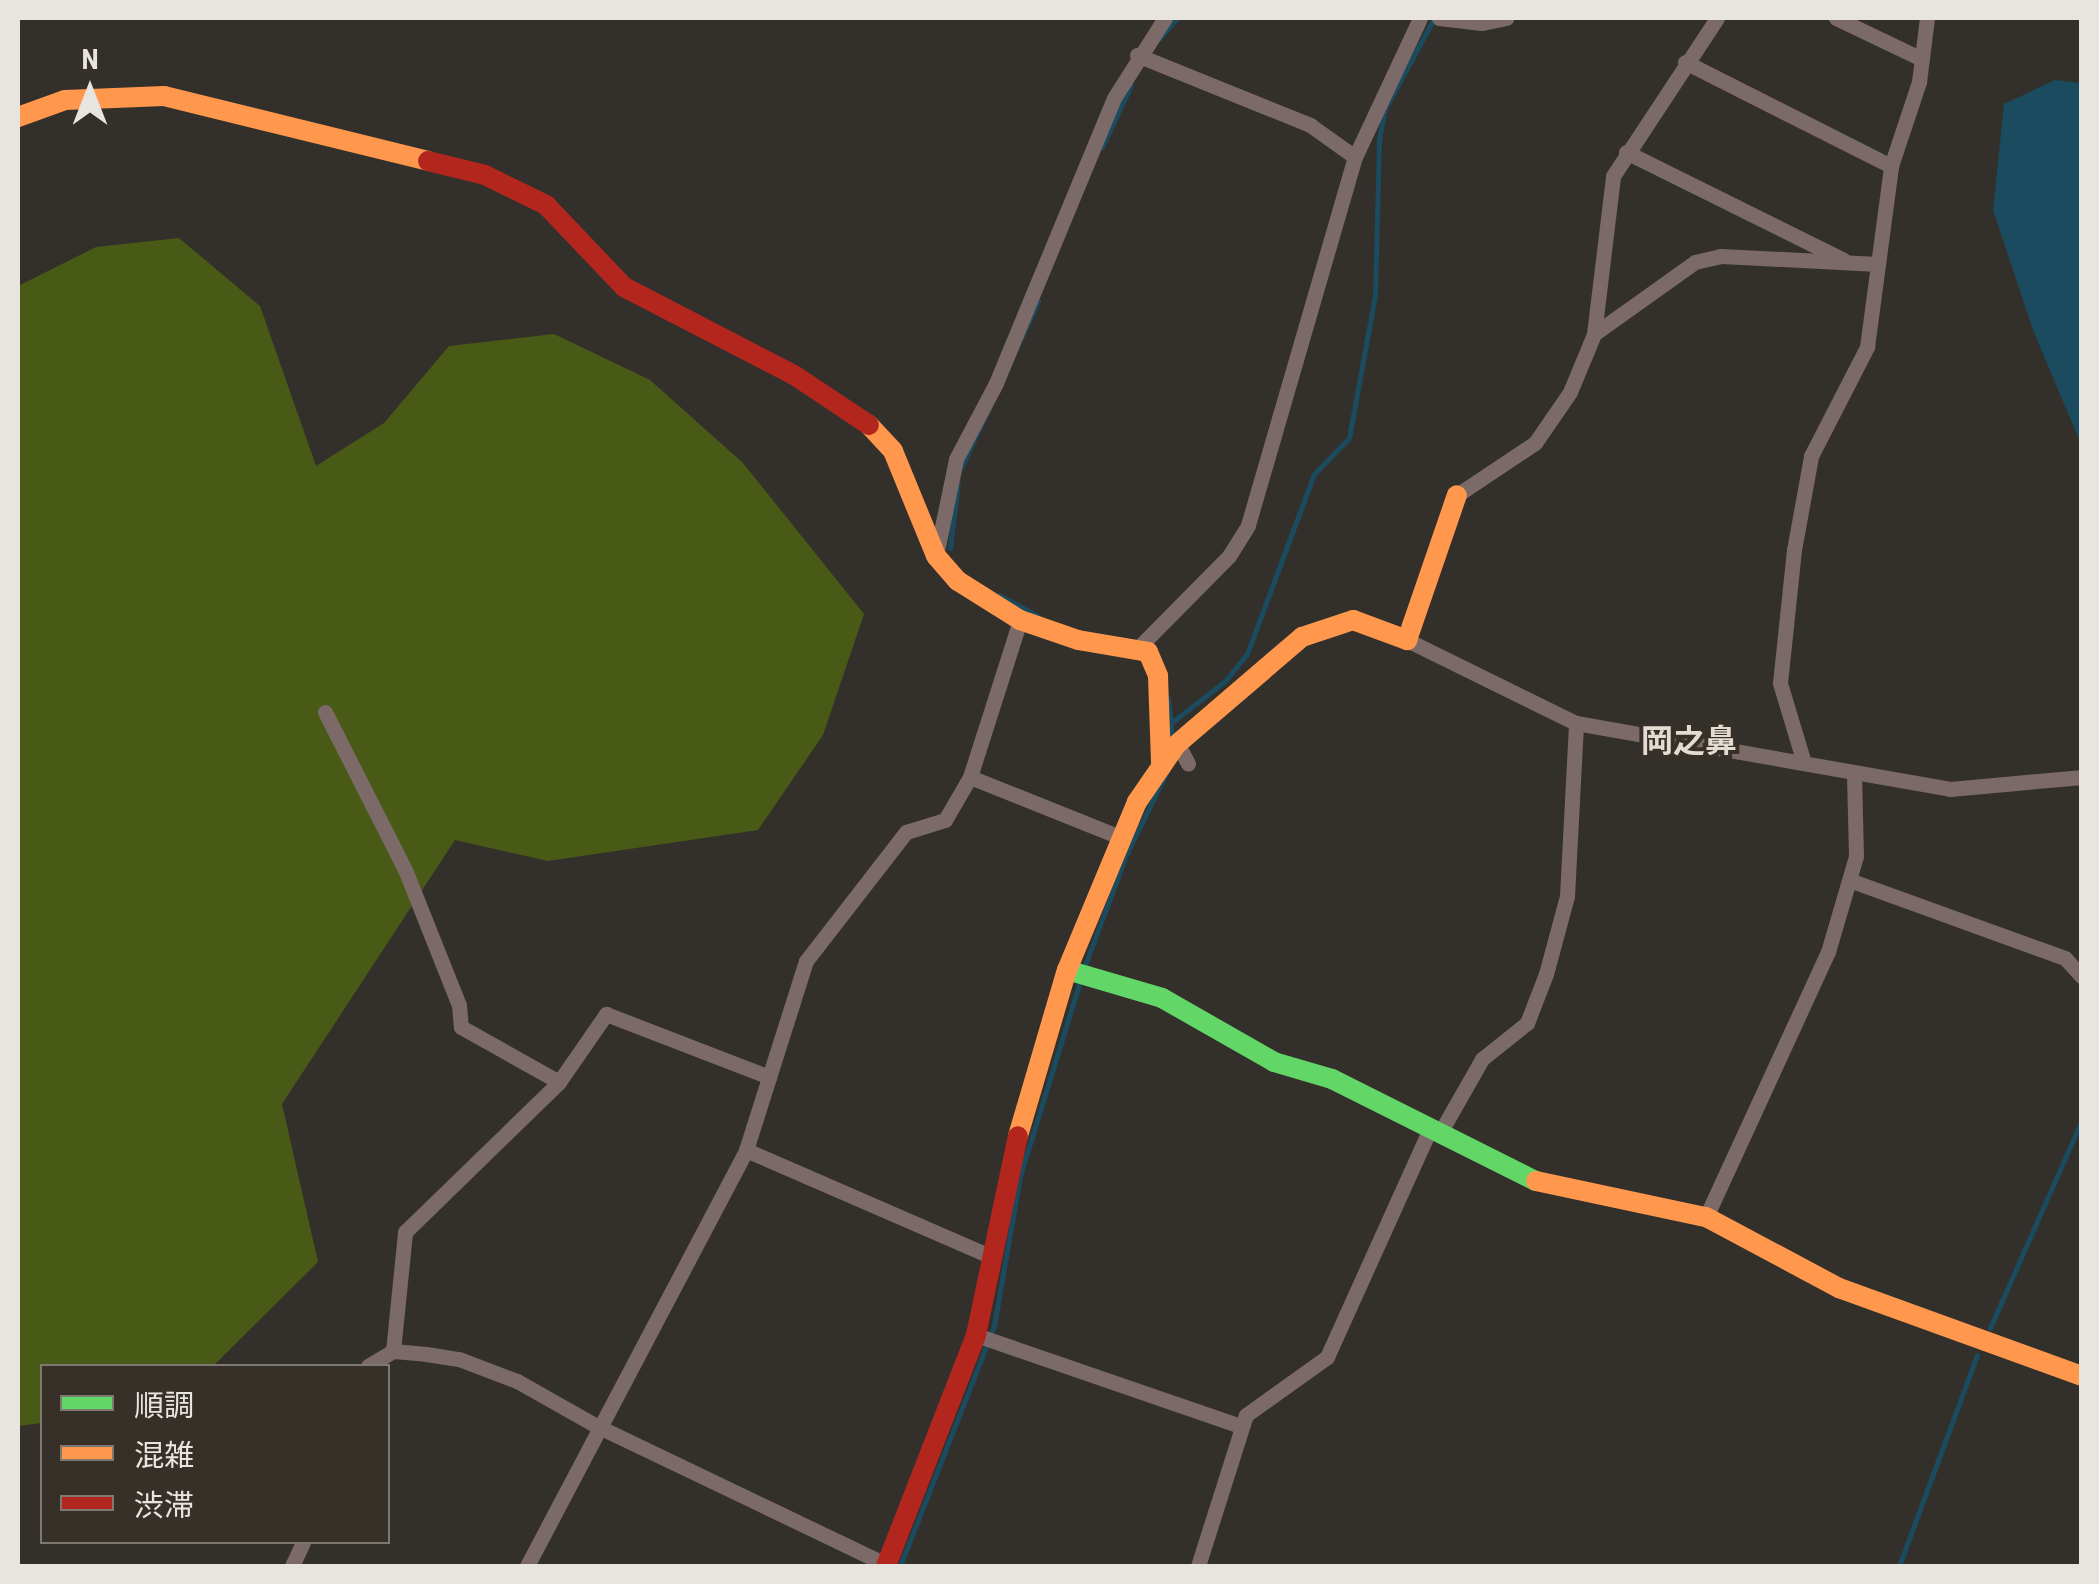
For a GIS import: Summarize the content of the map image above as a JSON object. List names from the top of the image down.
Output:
{
  "districts": ["岡之鼻"],
  "legend": ["順調", "混雑", "渋滞"],
  "north": "top"
}
